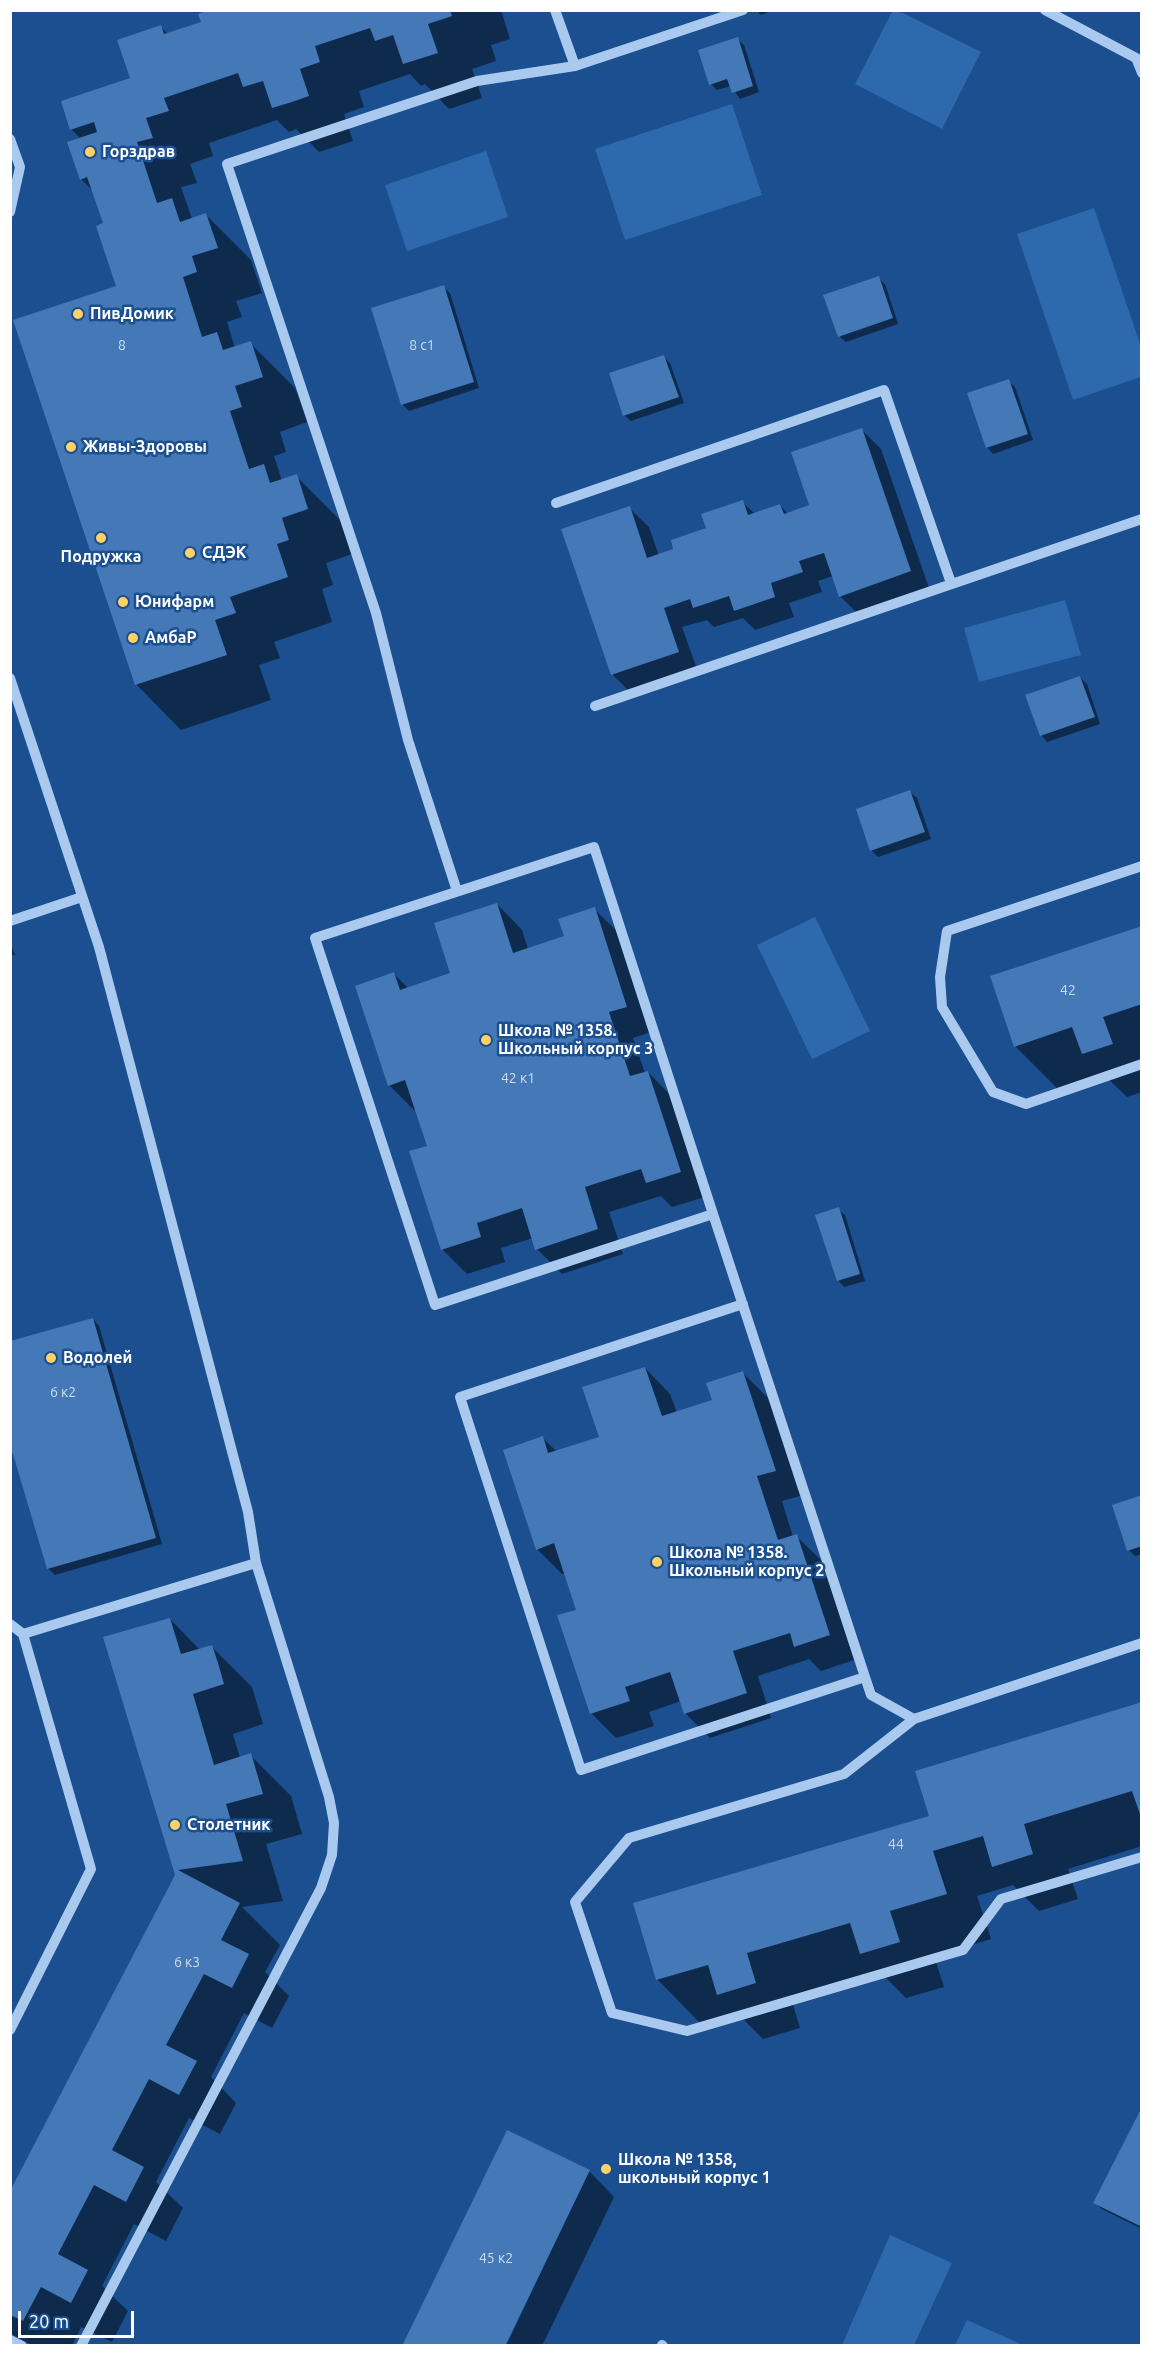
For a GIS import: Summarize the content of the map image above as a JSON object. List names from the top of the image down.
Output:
{
  "places": [
    "Горздрав",
    "ПивДомик",
    "Живы-Здоровы",
    "Подружка",
    "СДЭК",
    "Юнифарм",
    "АмбаР",
    "Школа № 1358. Школьный корпус 3",
    "Водолей",
    "Школа № 1358. Школьный корпус 2",
    "Столетник",
    "Школа № 1358, школьный корпус 1"
  ],
  "house_numbers": [
    "8",
    "8 с1",
    "42",
    "42 к1",
    "6 к2",
    "44",
    "6 к3",
    "45 к2"
  ],
  "scale_bar": "20 m"
}
